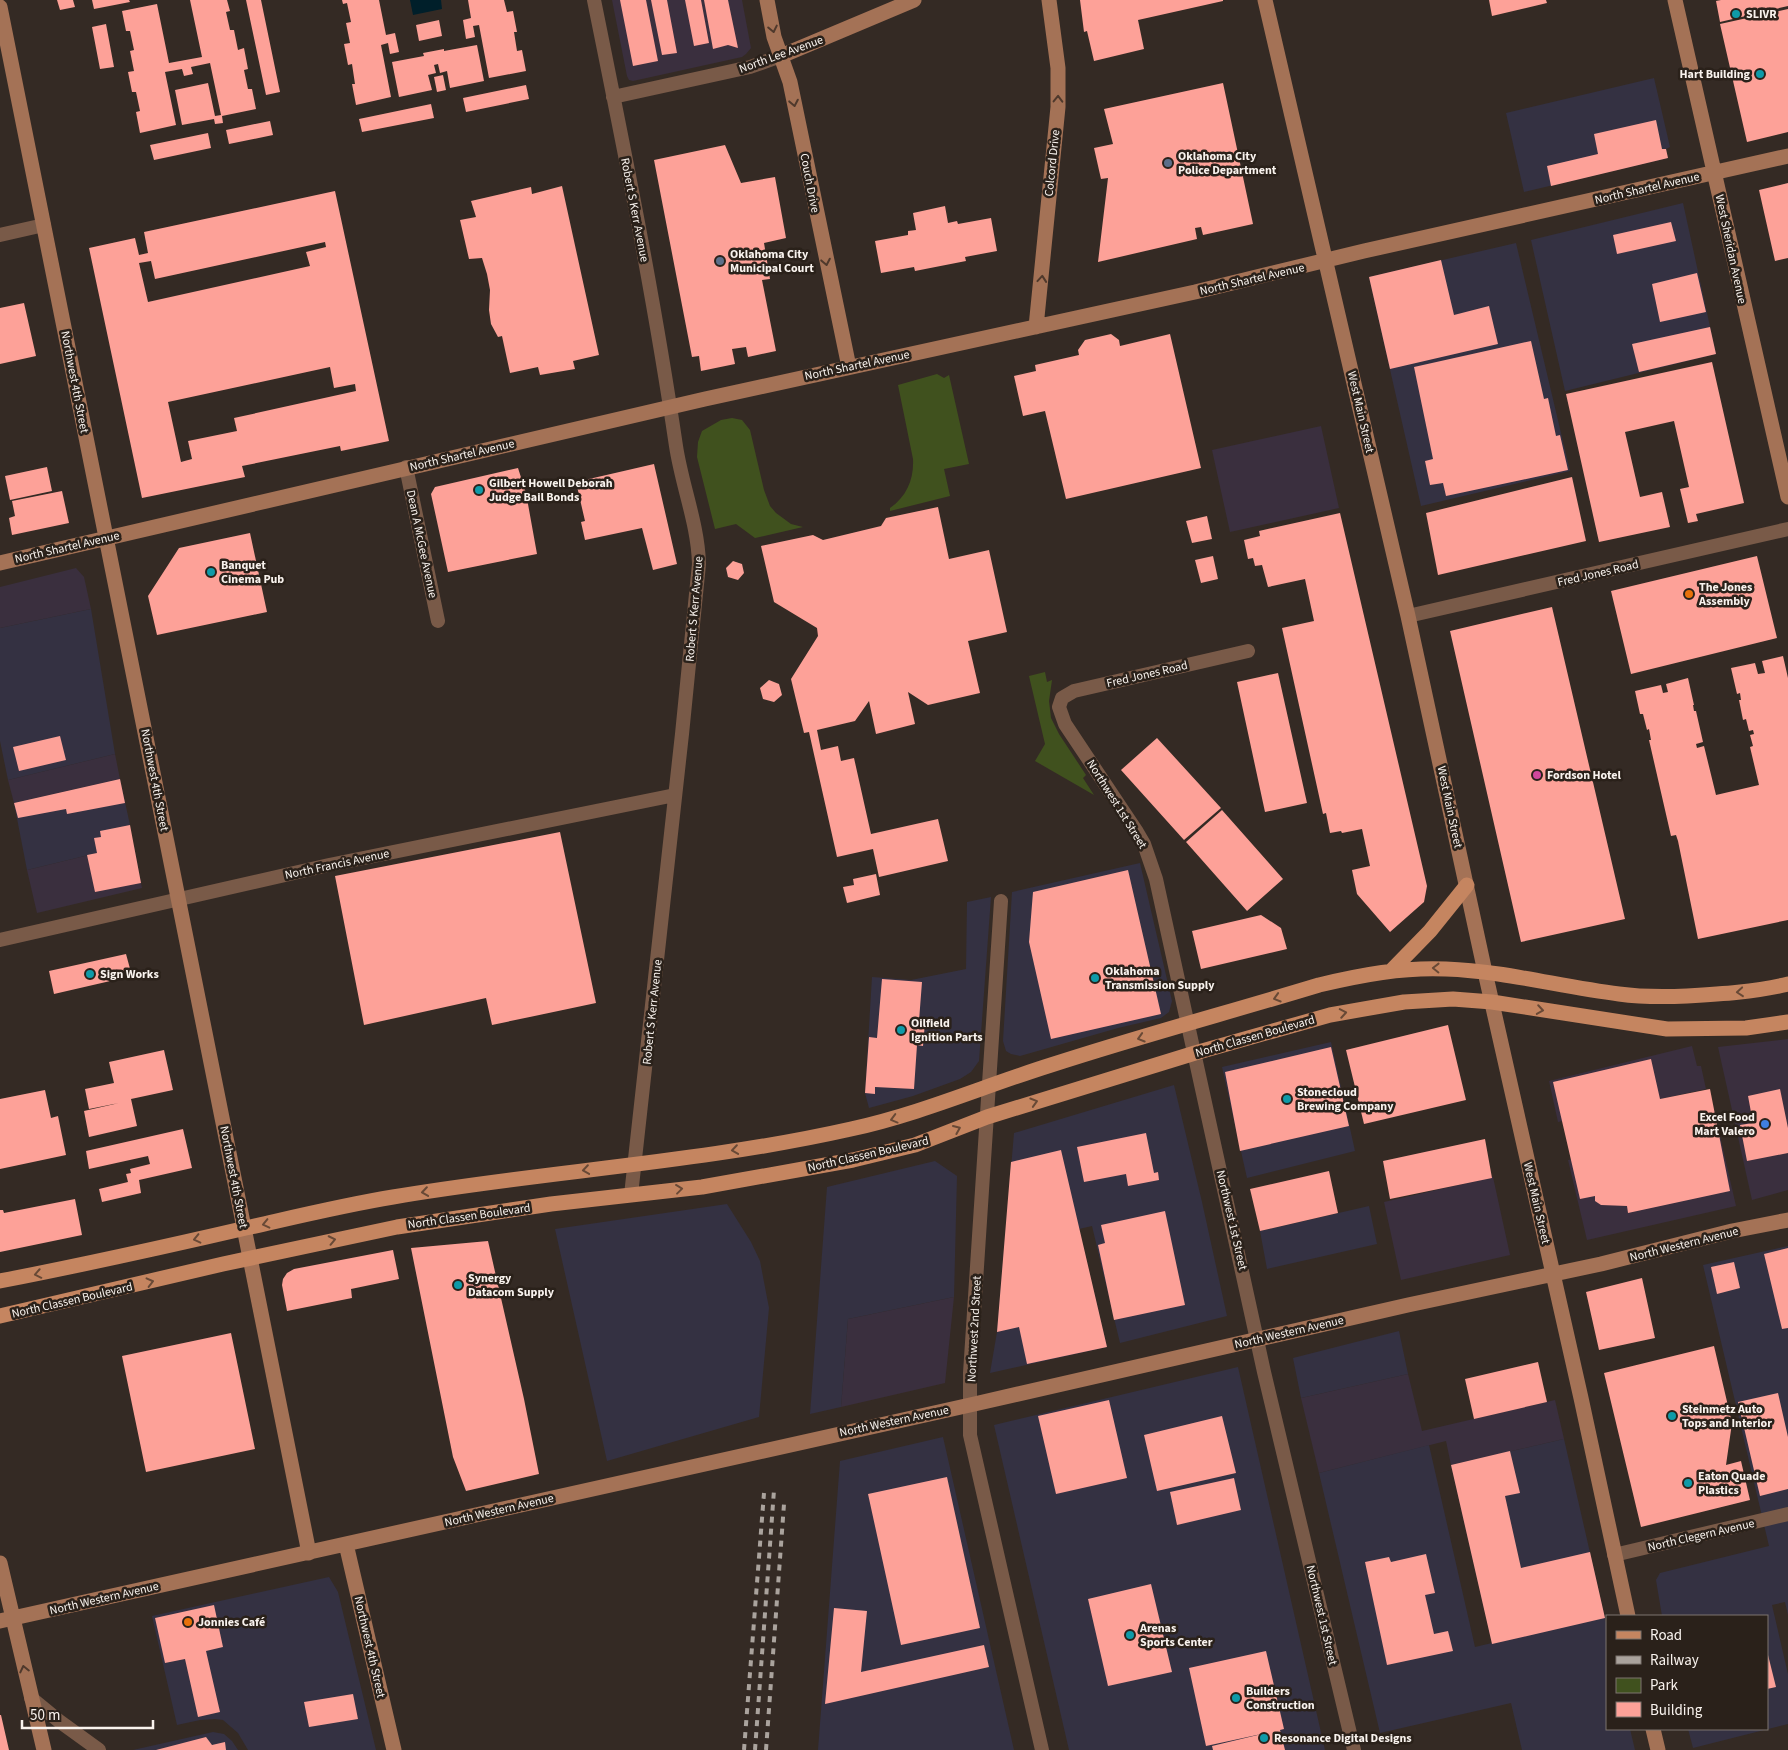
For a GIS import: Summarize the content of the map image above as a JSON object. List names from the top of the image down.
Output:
{
  "streets": {
    "main road": [
      "North Lee Avenue",
      "Colcord Drive",
      "Couch Drive",
      "North Shartel Avenue",
      "West Sheridan Avenue",
      "Northwest 4th Street",
      "West Main Street",
      "North Classen Boulevard",
      "North Western Avenue"
    ],
    "street": [
      "Robert S Kerr Avenue",
      "Dean A McGee Avenue",
      "Fred Jones Road",
      "Northwest 1st Street",
      "North Francis Avenue",
      "Northwest 2nd Street",
      "North Clegern Avenue"
    ]
  },
  "crossings": [
    ["North Lee Avenue", "Couch Drive"],
    ["North Lee Avenue", "Robert S Kerr Avenue"],
    ["Colcord Drive", "North Shartel Avenue"],
    ["Couch Drive", "North Shartel Avenue"],
    ["North Shartel Avenue", "Robert S Kerr Avenue"],
    ["North Shartel Avenue", "West Sheridan Avenue"],
    ["North Shartel Avenue", "Northwest 4th Street"],
    ["North Shartel Avenue", "West Main Street"],
    ["North Shartel Avenue", "Dean A McGee Avenue"],
    ["Robert S Kerr Avenue", "North Francis Avenue"],
    ["Robert S Kerr Avenue", "North Classen Boulevard"],
    ["Northwest 4th Street", "North Francis Avenue"],
    ["Northwest 4th Street", "North Classen Boulevard"],
    ["Northwest 4th Street", "North Western Avenue"],
    ["West Main Street", "Fred Jones Road"],
    ["West Main Street", "North Classen Boulevard"],
    ["West Main Street", "North Western Avenue"],
    ["West Main Street", "North Clegern Avenue"],
    ["Fred Jones Road", "Northwest 1st Street"],
    ["Northwest 1st Street", "North Classen Boulevard"],
    ["Northwest 1st Street", "North Western Avenue"],
    ["North Classen Boulevard", "Northwest 2nd Street"],
    ["North Western Avenue", "Northwest 2nd Street"]
  ],
  "one_way": ["Colcord Drive", "Couch Drive"],
  "places": [
    "SLIVR",
    "Hart Building",
    "Oklahoma City Police Department",
    "Oklahoma City Municipal Court",
    "Gilbert Howell Deborah Judge Bail Bonds",
    "Banquet Cinema Pub",
    "The Jones Assembly",
    "Fordson Hotel",
    "Sign Works",
    "Oklahoma Transmission Supply",
    "Oilfield Ignition Parts",
    "Stonecloud Brewing Company",
    "Excel Food Mart Valero",
    "Synergy Datacom Supply",
    "Steinmetz Auto Tops and Interior",
    "Eaton Quade Plastics",
    "Jonnies Café",
    "Arenas Sports Center",
    "Builders Construction",
    "Resonance Digital Designs"
  ],
  "legend": [
    "Road",
    "Railway",
    "Park",
    "Building"
  ],
  "scale_bar": "50 m"
}
